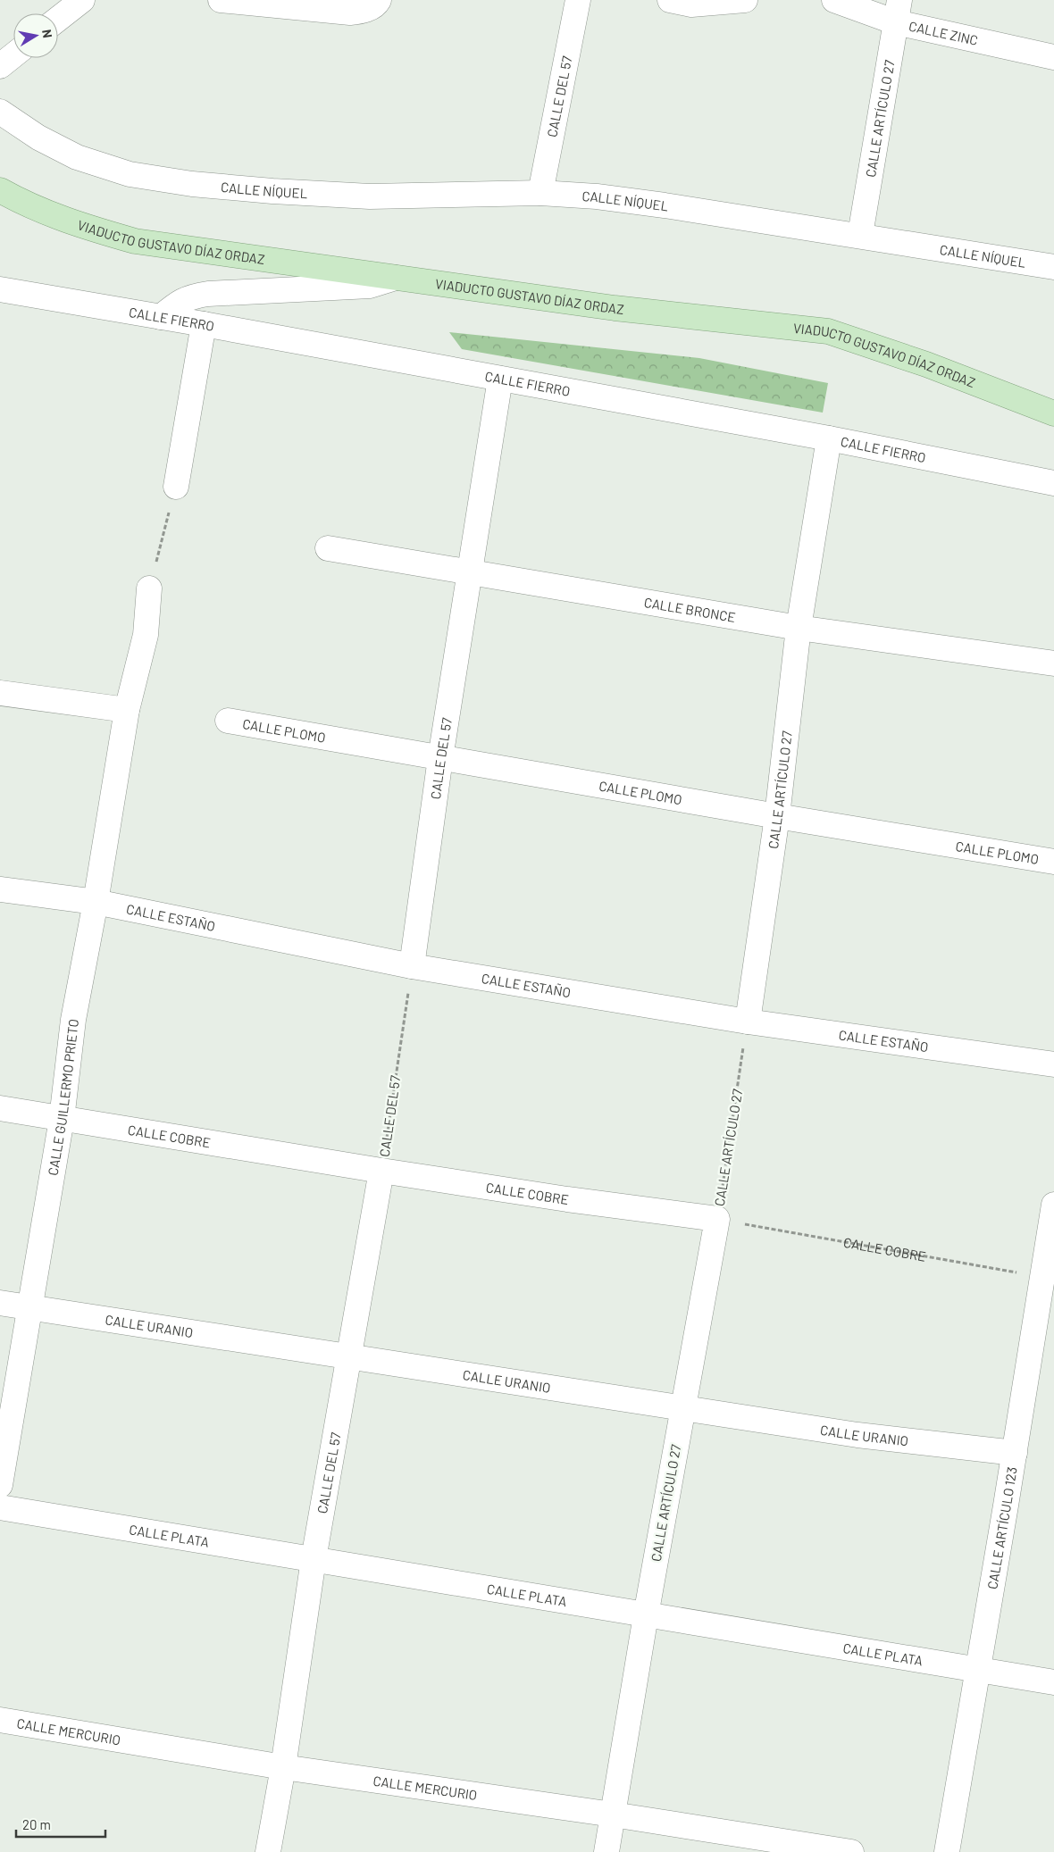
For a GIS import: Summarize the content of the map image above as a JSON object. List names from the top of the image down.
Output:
{
  "streets": {
    "main road": ["VIADUCTO GUSTAVO DÍAZ ORDAZ"],
    "street": [
      "CALLE ZINC",
      "CALLE DEL 57",
      "CALLE ARTÍCULO 27",
      "CALLE NÍQUEL",
      "CALLE FIERRO",
      "CALLE BRONCE",
      "CALLE PLOMO",
      "CALLE ESTAÑO",
      "CALLE GUILLERMO PRIETO",
      "CALLE COBRE",
      "CALLE URANIO",
      "CALLE ARTÍCULO 123",
      "CALLE PLATA",
      "CALLE MERCURIO"
    ]
  },
  "crossings": [
    ["CALLE ZINC", "CALLE ARTÍCULO 27"],
    ["CALLE DEL 57", "CALLE NÍQUEL"],
    ["CALLE DEL 57", "CALLE FIERRO"],
    ["CALLE DEL 57", "CALLE BRONCE"],
    ["CALLE DEL 57", "CALLE PLOMO"],
    ["CALLE DEL 57", "CALLE ESTAÑO"],
    ["CALLE DEL 57", "CALLE COBRE"],
    ["CALLE DEL 57", "CALLE URANIO"],
    ["CALLE DEL 57", "CALLE PLATA"],
    ["CALLE DEL 57", "CALLE MERCURIO"],
    ["CALLE ARTÍCULO 27", "CALLE NÍQUEL"],
    ["CALLE ARTÍCULO 27", "CALLE FIERRO"],
    ["CALLE ARTÍCULO 27", "CALLE BRONCE"],
    ["CALLE ARTÍCULO 27", "CALLE PLOMO"],
    ["CALLE ARTÍCULO 27", "CALLE ESTAÑO"],
    ["CALLE ARTÍCULO 27", "CALLE COBRE"],
    ["CALLE ARTÍCULO 27", "CALLE URANIO"],
    ["CALLE ARTÍCULO 27", "CALLE PLATA"],
    ["CALLE ARTÍCULO 27", "CALLE MERCURIO"],
    ["CALLE ESTAÑO", "CALLE GUILLERMO PRIETO"],
    ["CALLE GUILLERMO PRIETO", "CALLE COBRE"],
    ["CALLE GUILLERMO PRIETO", "CALLE URANIO"],
    ["CALLE COBRE", "CALLE ARTÍCULO 123"],
    ["CALLE URANIO", "CALLE ARTÍCULO 123"],
    ["CALLE ARTÍCULO 123", "CALLE PLATA"]
  ],
  "scale_bar": "20 m",
  "north": "right"
}
